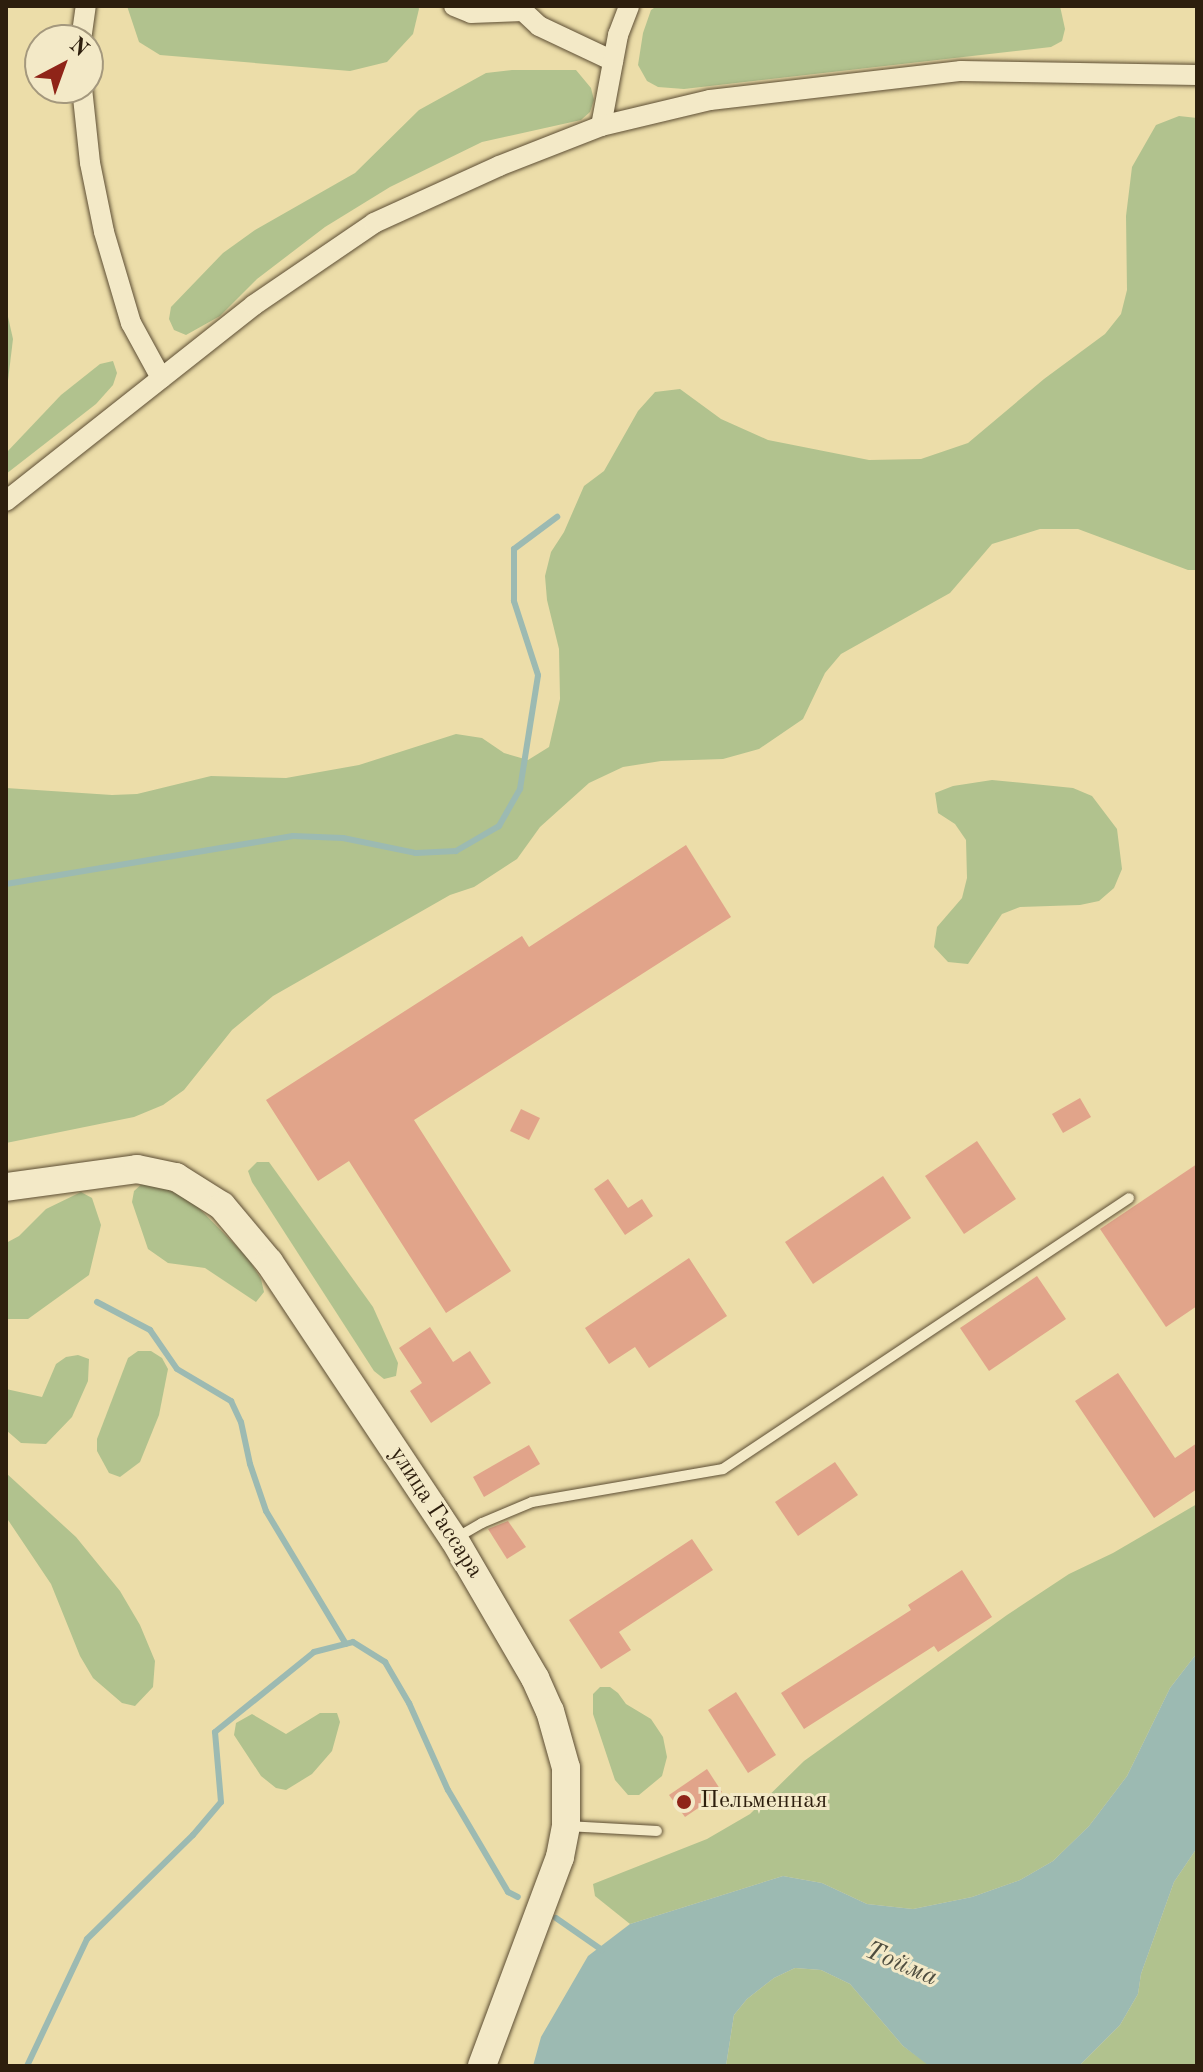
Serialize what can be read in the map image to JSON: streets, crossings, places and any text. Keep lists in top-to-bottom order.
{
  "streets": {
    "main road": ["улица Гассара"]
  },
  "water": ["Тойма"],
  "places": ["Пельменная"],
  "north": "top right"
}
